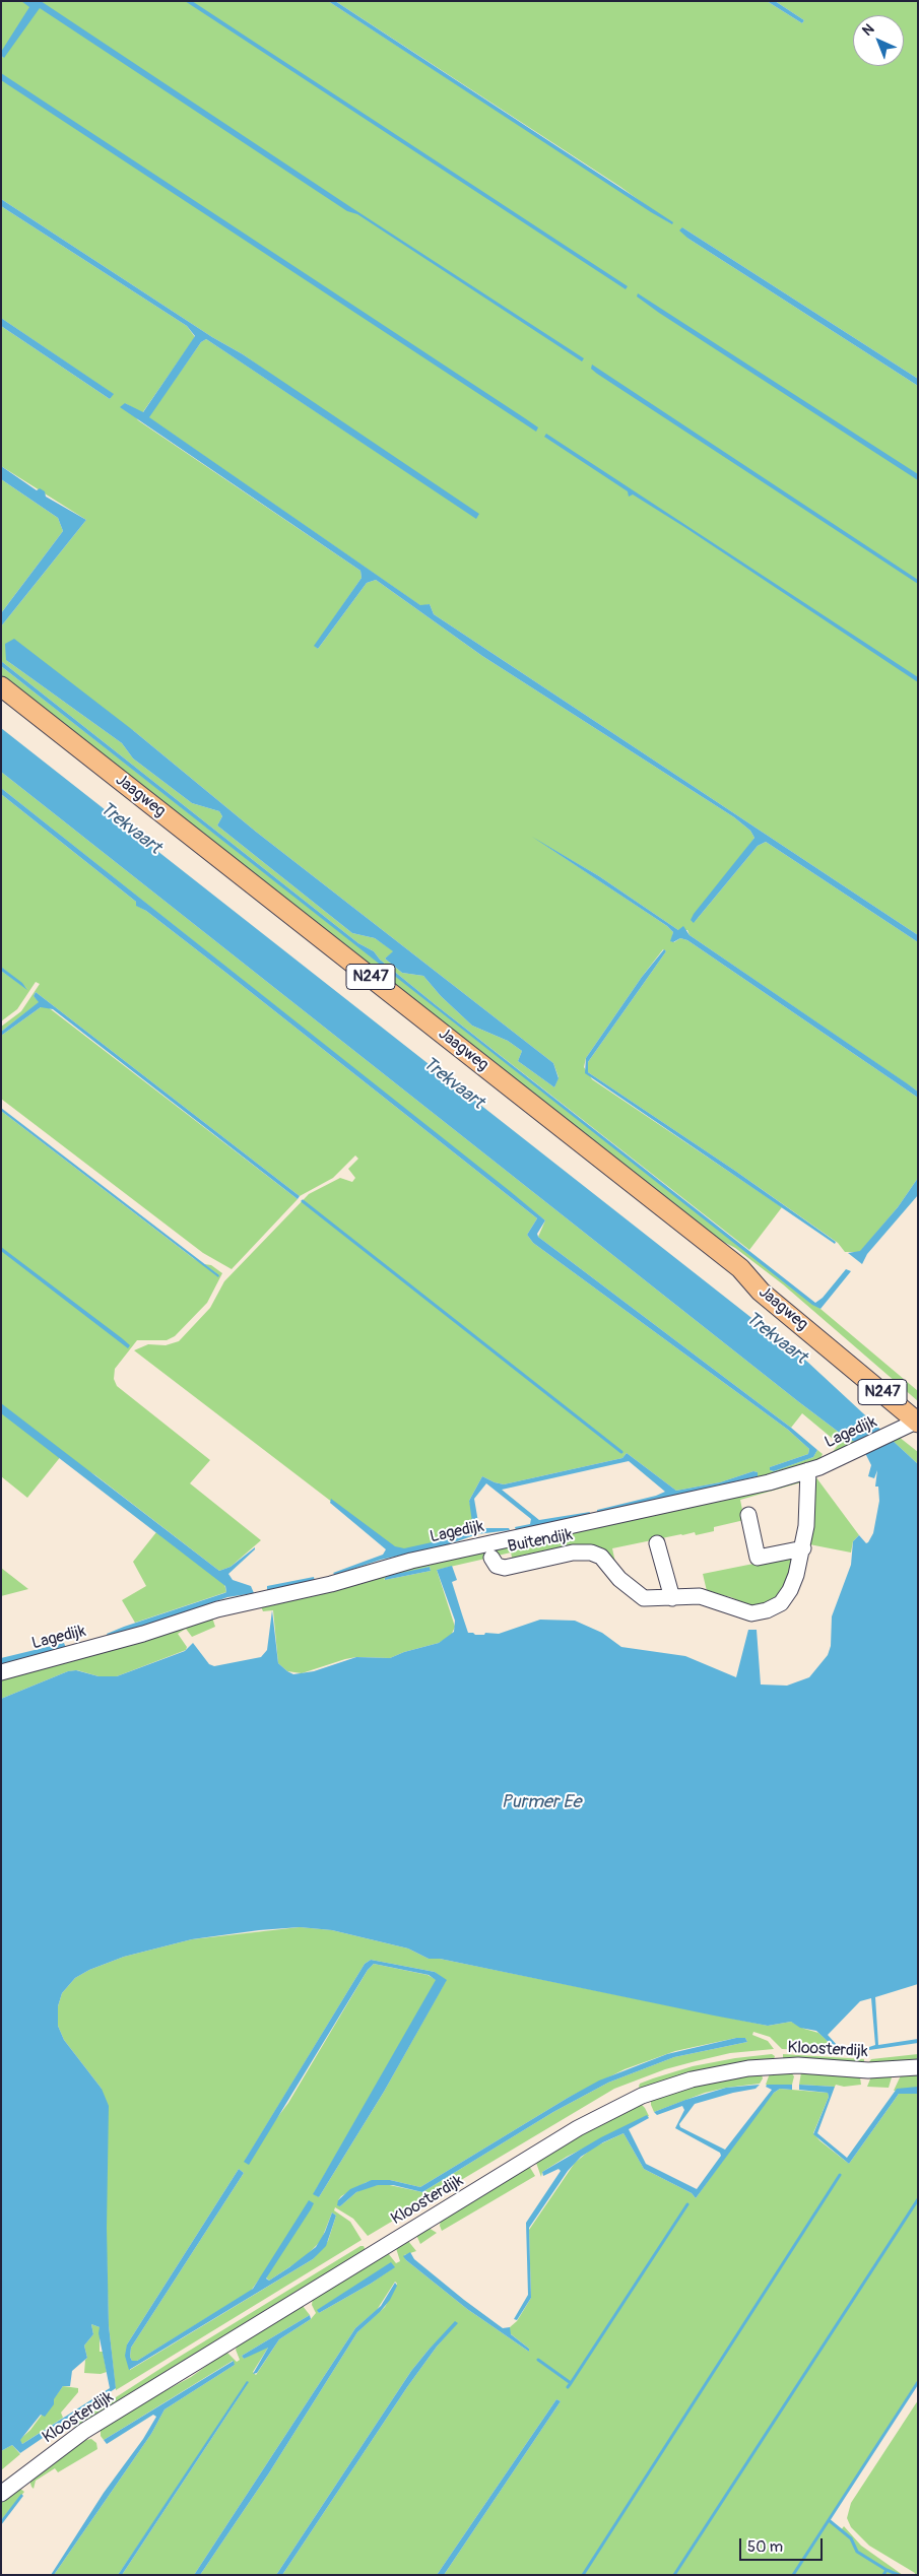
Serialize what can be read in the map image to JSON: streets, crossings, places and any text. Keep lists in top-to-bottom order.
{
  "streets": {
    "main road": ["Jaagweg", "N247"],
    "street": ["Lagedijk", "Buitendijk", "Kloosterdijk"]
  },
  "crossings": [
    ["Jaagweg", "Lagedijk"],
    ["Lagedijk", "Buitendijk"]
  ],
  "water": ["Trekvaart", "Purmer Ee"],
  "scale_bar": "50 m",
  "north": "top left"
}
